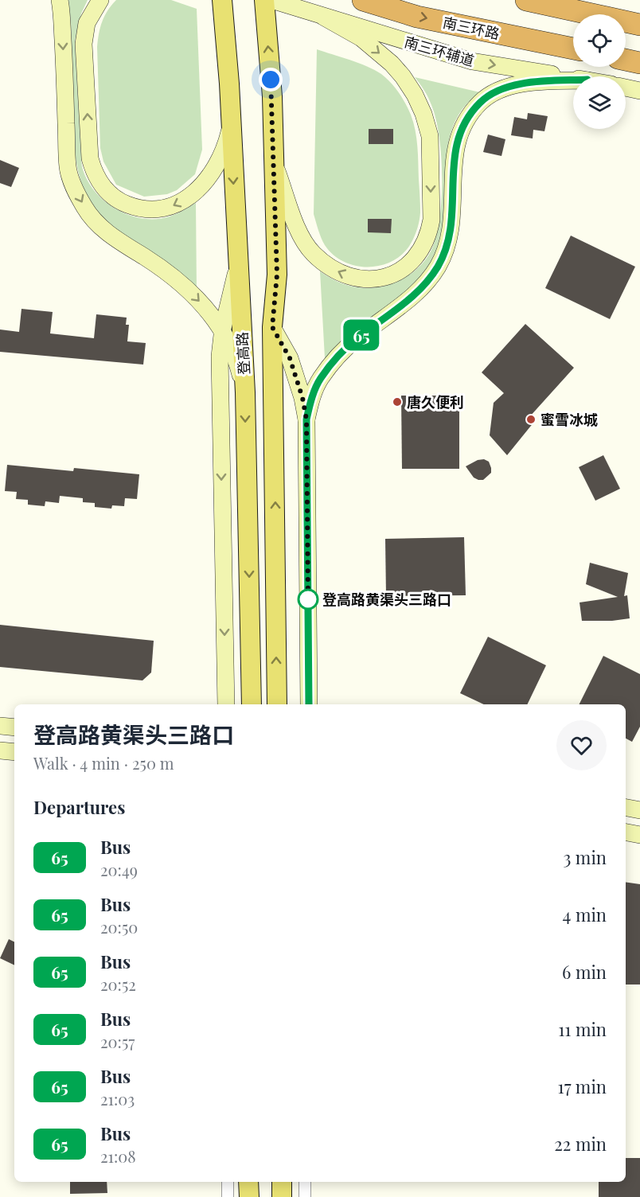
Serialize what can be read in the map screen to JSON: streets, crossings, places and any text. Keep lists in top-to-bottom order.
{
  "streets": {
    "highway": ["南三环路"],
    "main road": ["南三环辅道", "登高路"]
  },
  "one_way": ["南三环路", "南三环辅道"],
  "places": ["唐久便利", "蜜雪冰城", "登高路黄渠头三路口"],
  "lines": ["bus line 65"],
  "page": {
    "on_map": "65",
    "heading": [
      ["登高路黄渠头三路口", "Walk · 4 min · 250 m"],
      "Departures"
    ],
    "list": [
      {
        "mark": "65",
        "name": "Bus",
        "note": "20:49",
        "value": "3 min"
      },
      {
        "mark": "65",
        "name": "Bus",
        "note": "20:50",
        "value": "4 min"
      },
      {
        "mark": "65",
        "name": "Bus",
        "note": "20:52",
        "value": "6 min"
      },
      {
        "mark": "65",
        "name": "Bus",
        "note": "20:57",
        "value": "11 min"
      },
      {
        "mark": "65",
        "name": "Bus",
        "note": "21:03",
        "value": "17 min"
      },
      {
        "mark": "65",
        "name": "Bus",
        "note": "21:08",
        "value": "22 min"
      }
    ]
  }
}
